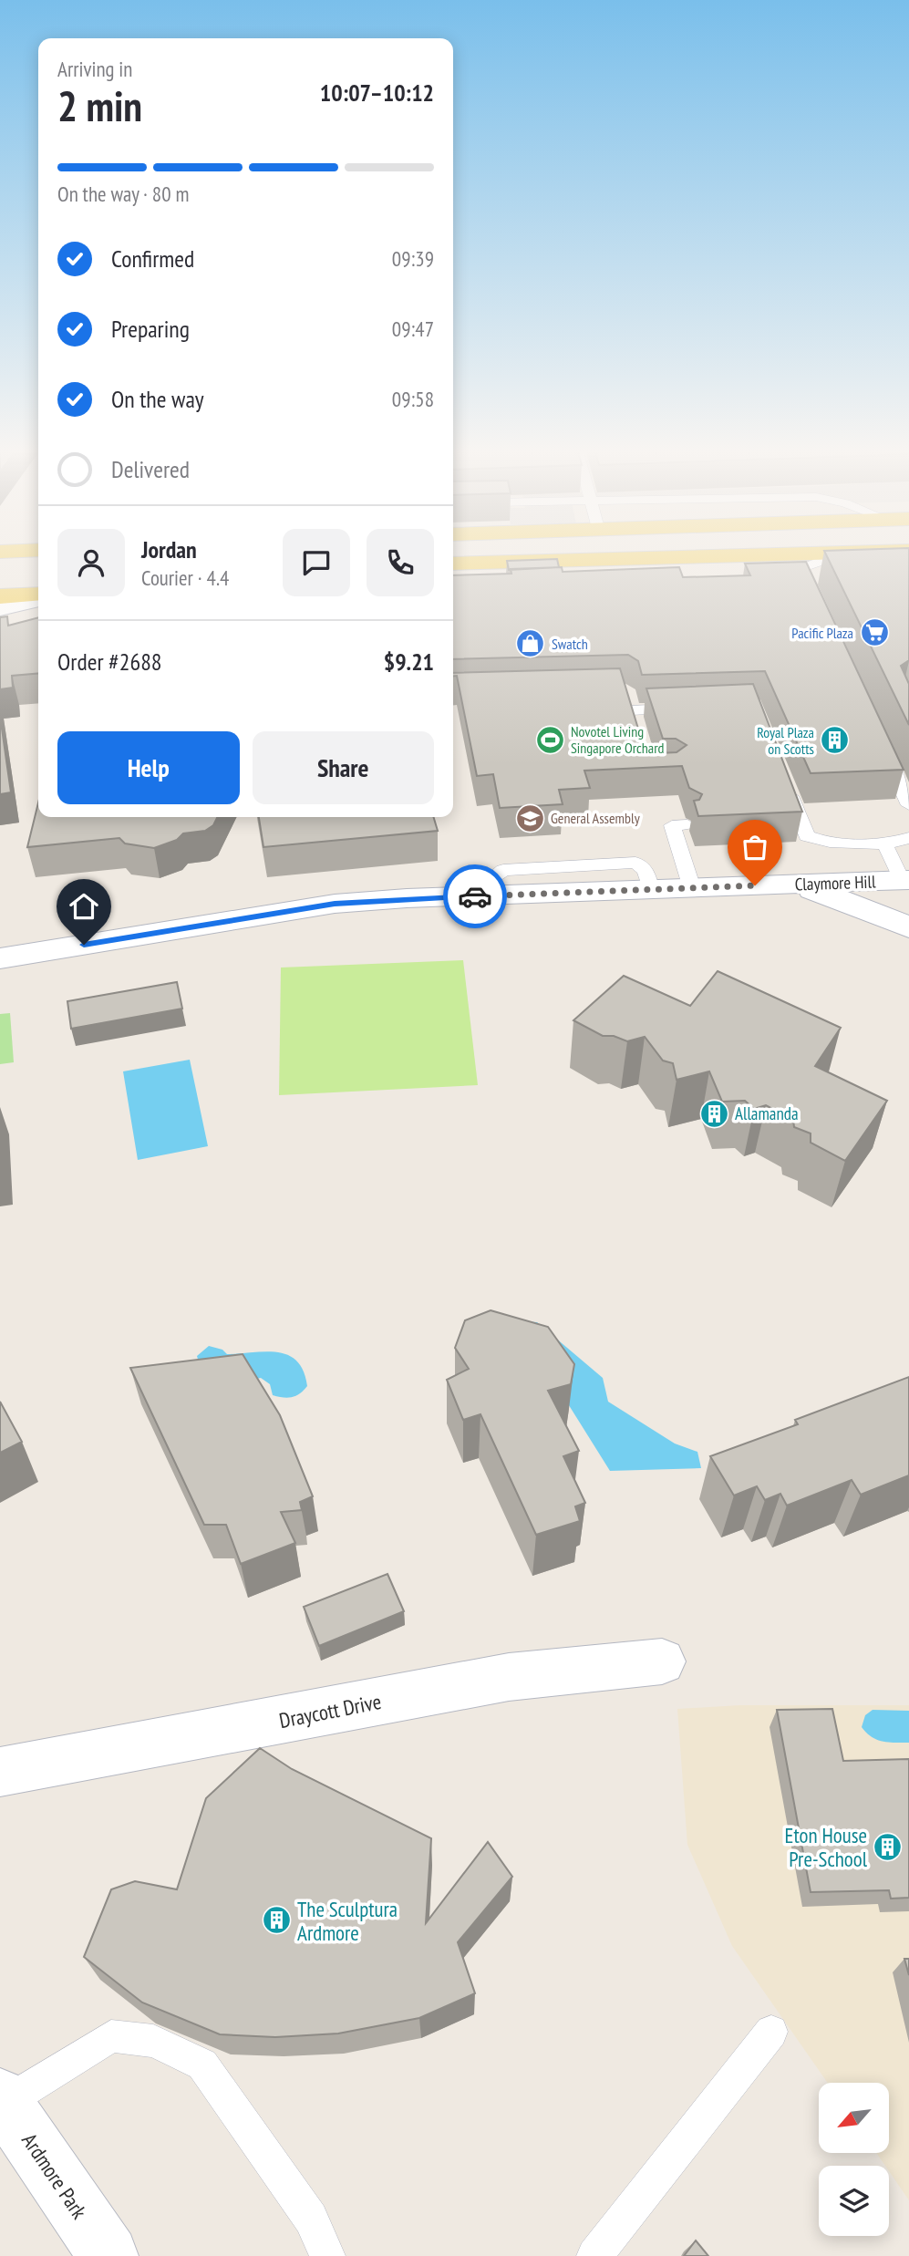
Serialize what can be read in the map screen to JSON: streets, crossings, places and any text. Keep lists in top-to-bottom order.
{
  "streets": {
    "street": ["Claymore Hill", "Draycott Drive", "Ardmore Park"]
  },
  "places": {
    "supermarket": ["Pacific Plaza"],
    "shop": ["Swatch"],
    "sports": ["Novotel Living Singapore Orchard"],
    "building": [
      "Royal Plaza on Scotts",
      "Allamanda",
      "Eton House Pre-School",
      "The Sculptura Ardmore"
    ],
    "school or university": ["General Assembly"]
  },
  "north": "bottom left",
  "page": {
    "heading": ["2 min", "Arriving in", "10:07–10:12"],
    "panel": [
      "Jordan",
      "Courier · 4.4",
      "Order #2688",
      "$9.21"
    ],
    "bar": "On the way · 80 m",
    "list": [
      ["Confirmed", "09:39"],
      ["Preparing", "09:47"],
      ["On the way", "09:58"],
      "Delivered"
    ],
    "buttons": ["Help", "Share"]
  }
}
